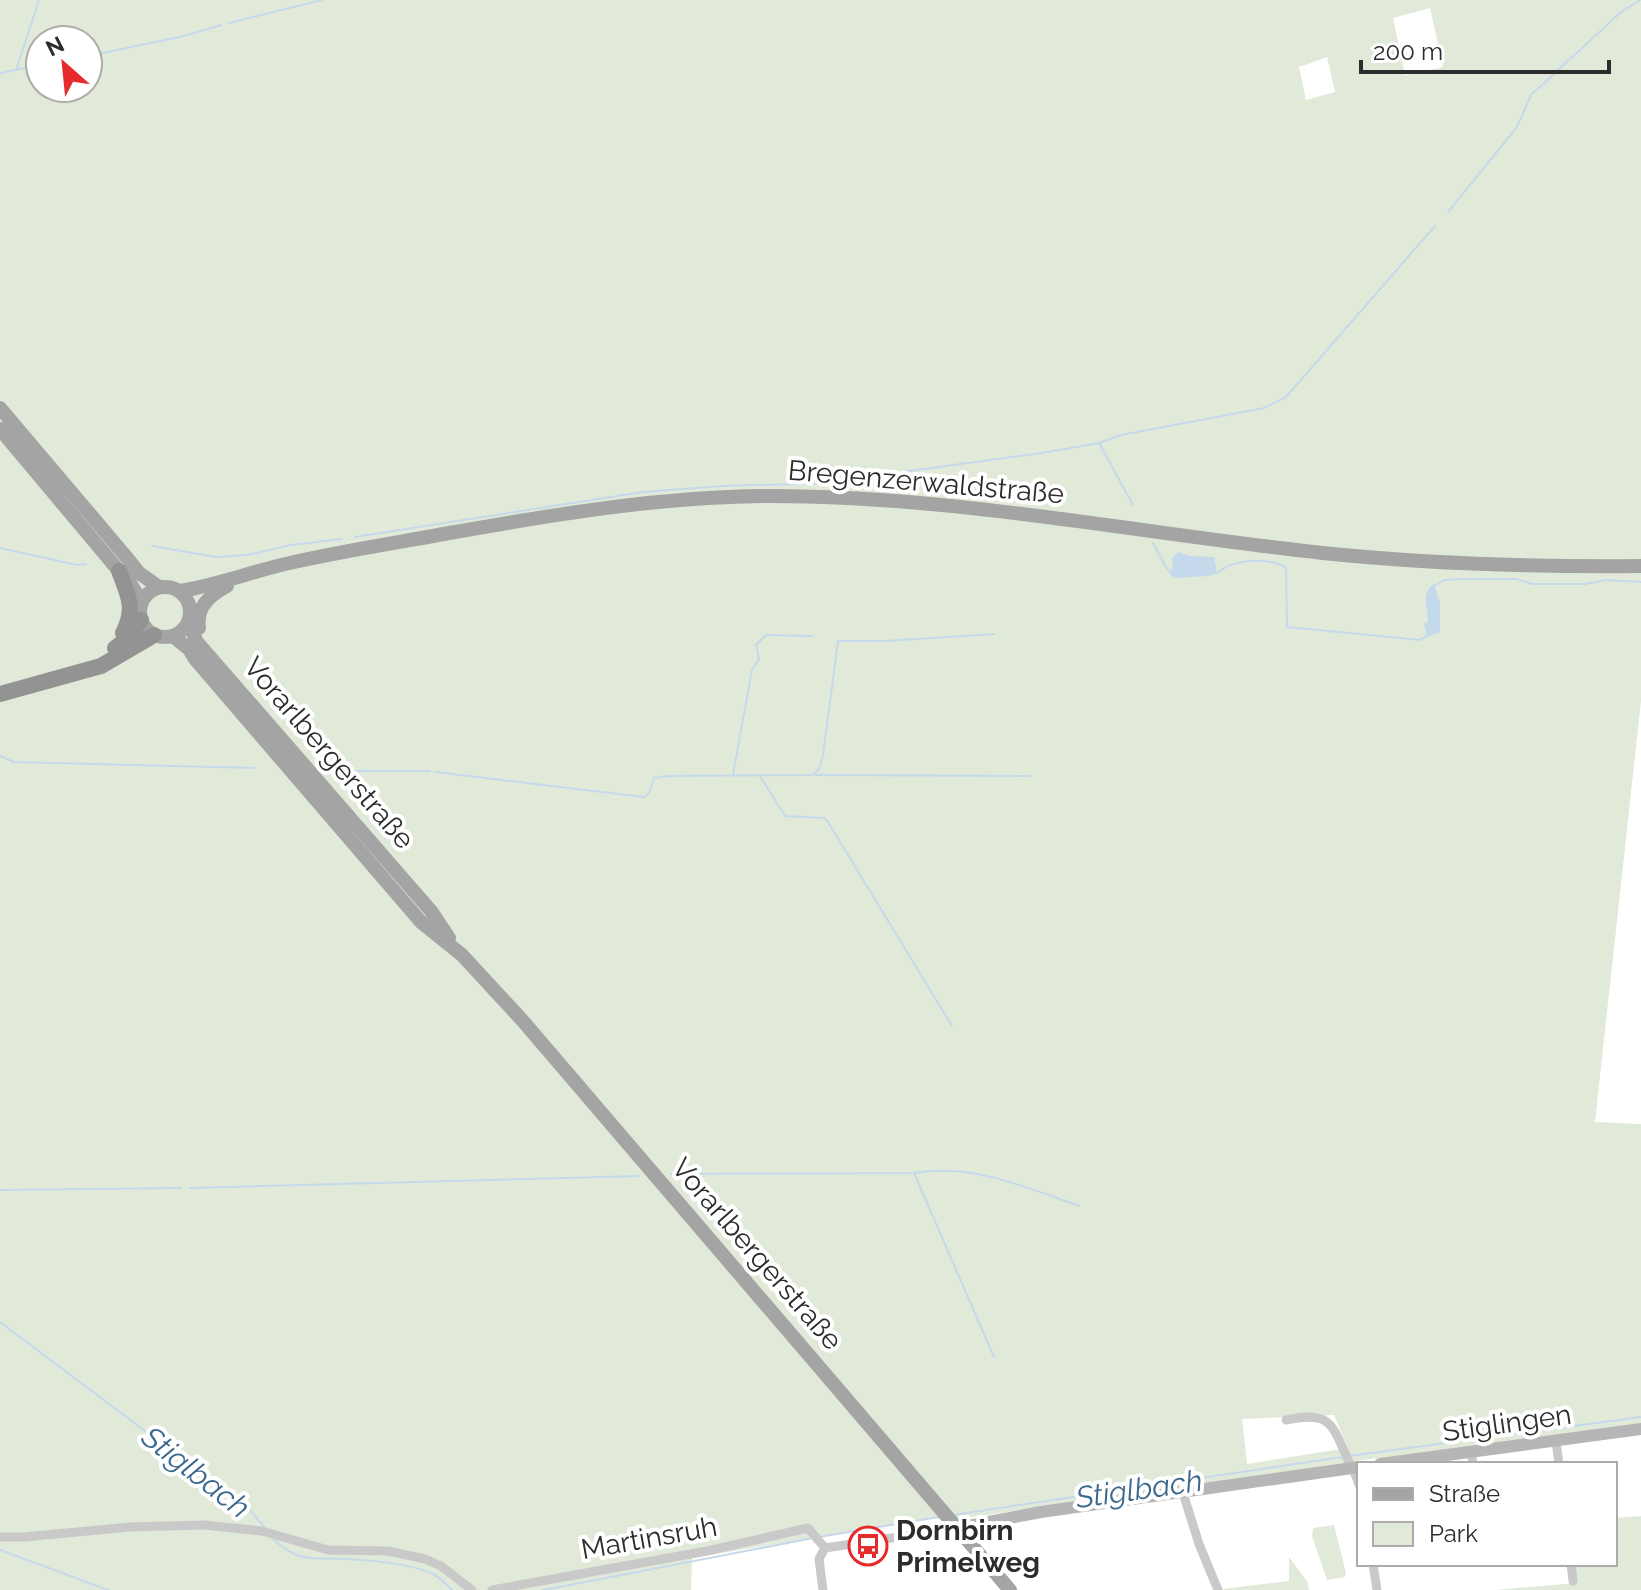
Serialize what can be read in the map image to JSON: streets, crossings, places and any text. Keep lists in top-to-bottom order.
{
  "streets": {
    "main road": ["Bregenzerwaldstraße", "Vorarlbergerstraße", "Stiglingen"],
    "street": ["Martinsruh"]
  },
  "crossings": [
    ["Bregenzerwaldstraße", "Vorarlbergerstraße"]
  ],
  "water": ["Stiglbach"],
  "places": {
    "bus stop": ["Dornbirn Primelweg"]
  },
  "legend": ["Straße", "Park"],
  "scale_bar": "200 m",
  "north": "top left"
}
